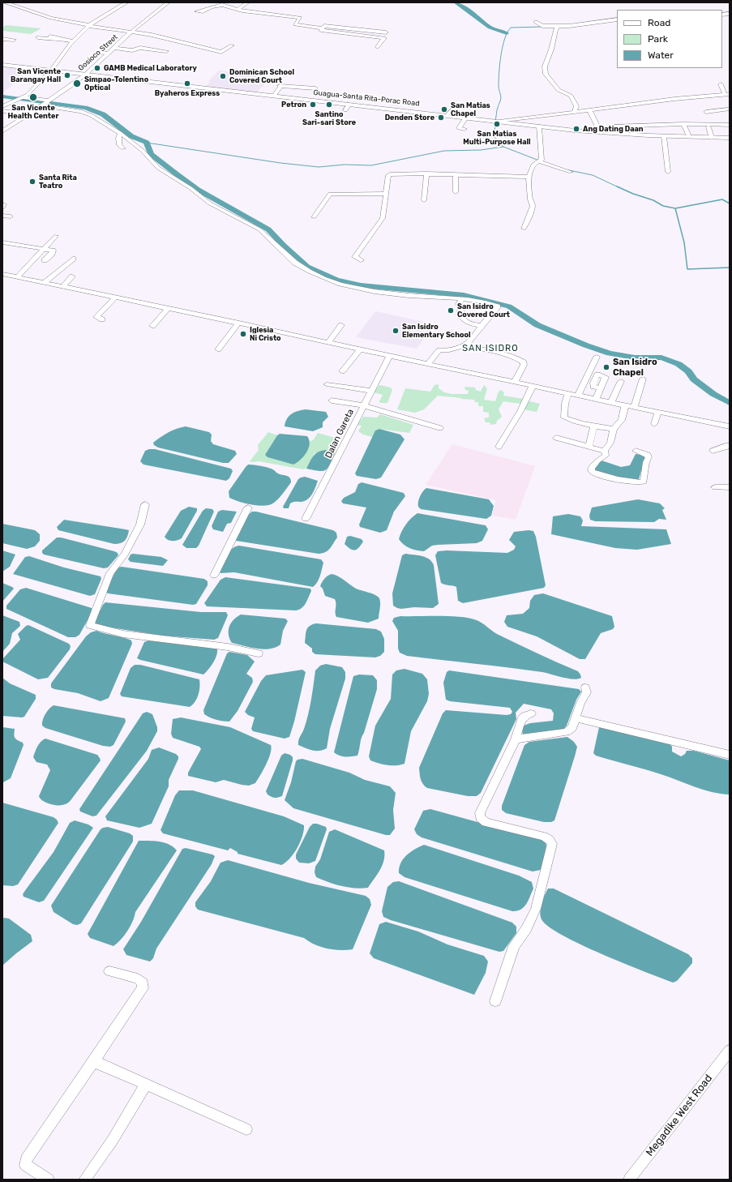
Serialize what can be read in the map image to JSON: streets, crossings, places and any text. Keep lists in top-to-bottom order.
{
  "streets": {
    "main road": ["Guagua-Santa Rita-Porac Road"],
    "street": ["Gosioco Street", "Dalan Gareta", "Megadike West Road"]
  },
  "crossings": [
    ["Gosioco Street", "Guagua-Santa Rita-Porac Road"]
  ],
  "districts": ["SAN ISIDRO"],
  "places": [
    "GAMB Medical Laboratory",
    "San Vicente Barangay Hall",
    "Dominican School Covered Court",
    "Simpao-Tolentino Optical",
    "Byaheros Express",
    "San Vicente Health Center",
    "Petron",
    "Santino Sari-sari Store",
    "San Matias Chapel",
    "Denden Store",
    "San Matias Multi-Purpose Hall",
    "Ang Dating Daan",
    "Santa Rita Teatro",
    "San Isidro Covered Court",
    "San Isidro Elementary School",
    "Iglesia Ni Cristo",
    "San Isidro Chapel"
  ],
  "legend": ["Road", "Park", "Water"]
}
